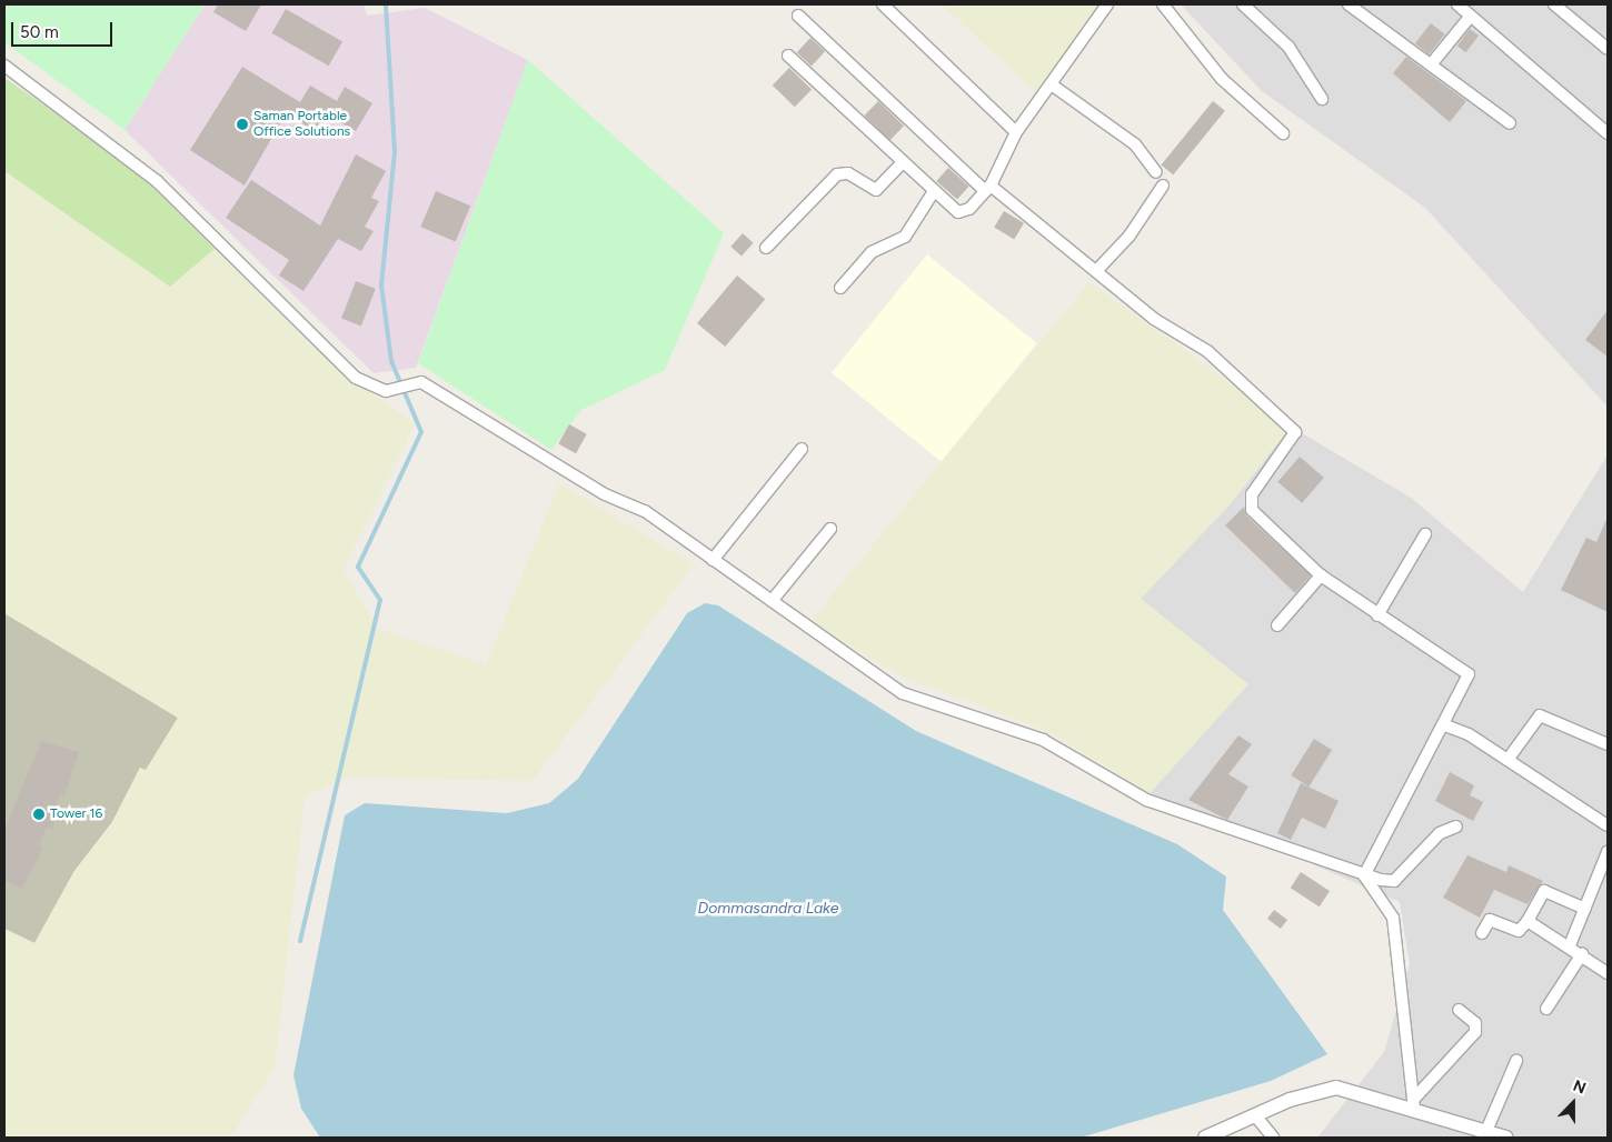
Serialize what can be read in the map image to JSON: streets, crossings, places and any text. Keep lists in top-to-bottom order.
{
  "water": ["Dommasandra Lake"],
  "places": ["Saman Portable Office Solutions", "Tower 16"],
  "scale_bar": "50 m",
  "north": "top"
}
